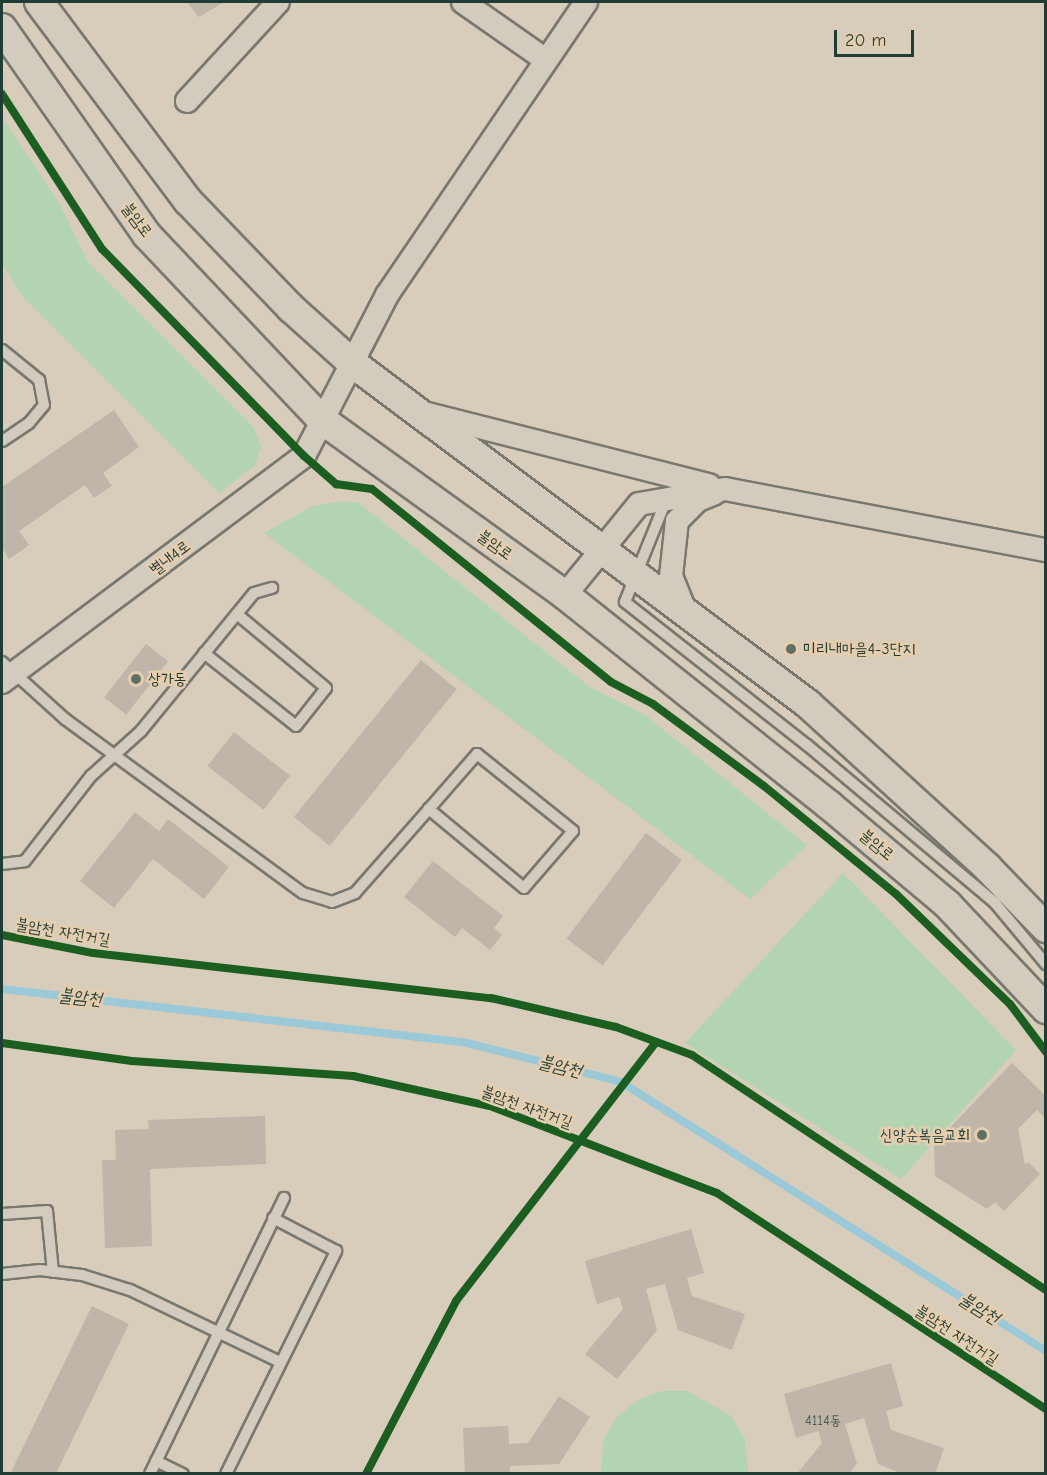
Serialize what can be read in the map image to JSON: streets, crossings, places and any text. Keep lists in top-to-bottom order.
{
  "streets": {
    "street": ["불암로", "별내4로"],
    "cycle path": ["불암천 자전거길"]
  },
  "crossings": [
    ["불암로", "별내4로"]
  ],
  "water": ["불암천"],
  "places": ["미리내마을4-3단지", "상가동", "신양순복음교회"],
  "house_numbers": ["4114동"],
  "scale_bar": "20 m"
}
